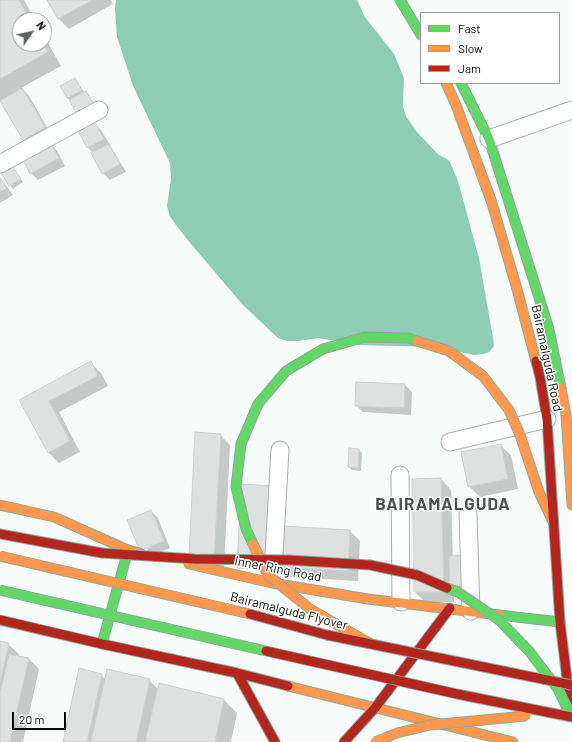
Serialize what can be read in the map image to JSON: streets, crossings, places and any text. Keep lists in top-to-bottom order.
{
  "streets": {
    "main road": ["Bairamalguda Road", "Inner Ring Road", "Bairamalguda Flyover"]
  },
  "crossings": [
    ["Bairamalguda Road", "Inner Ring Road"]
  ],
  "districts": ["BAIRAMALGUDA"],
  "legend": ["Fast", "Slow", "Jam"],
  "scale_bar": "20 m",
  "north": "top right"
}
